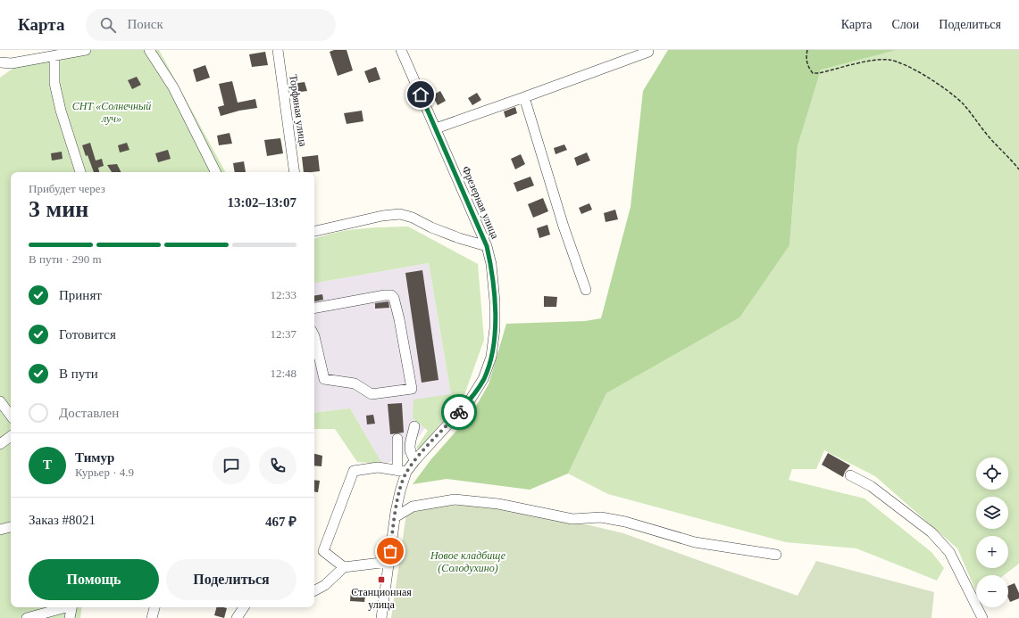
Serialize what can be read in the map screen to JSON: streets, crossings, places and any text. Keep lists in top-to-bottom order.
{
  "streets": {
    "street": ["Торфяная улица", "Фрезерная улица"]
  },
  "parks": ["СНТ «Солнечный луч»", "Новое кладбище (Солодухино)"],
  "places": {
    "transit": ["Станционная улица"]
  },
  "page": {
    "header": "Карта",
    "search": "Поиск",
    "nav": ["Карта", "Слои", "Поделиться"],
    "heading": ["3 мин", "Прибудет через", "13:02–13:07"],
    "panel": [
      "Тимур",
      "Курьер · 4.9",
      "Заказ #8021",
      "467 ₽"
    ],
    "bar": "В пути · 290 m",
    "list": [
      ["Принят", "12:33"],
      ["Готовится", "12:37"],
      ["В пути", "12:48"],
      "Доставлен"
    ],
    "round": "Т",
    "map_buttons": ["+", "−"],
    "buttons": ["Помощь", "Поделиться"]
  }
}
